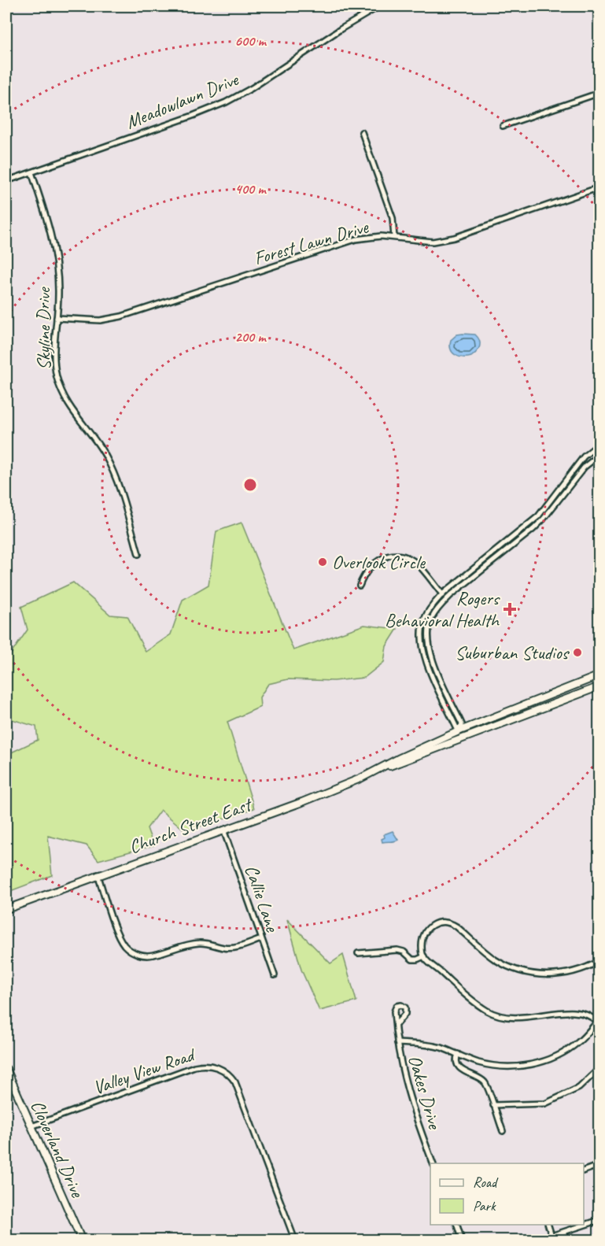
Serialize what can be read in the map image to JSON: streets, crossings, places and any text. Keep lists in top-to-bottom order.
{
  "streets": {
    "main road": ["Church Street East", "Cloverland Drive"],
    "street": [
      "Meadowlawn Drive",
      "Forest Lawn Drive",
      "Skyline Drive",
      "Callie Lane",
      "Valley View Road",
      "Oakes Drive"
    ]
  },
  "crossings": [
    ["Meadowlawn Drive", "Skyline Drive"],
    ["Forest Lawn Drive", "Skyline Drive"],
    ["Church Street East", "Callie Lane"],
    ["Valley View Road", "Cloverland Drive"]
  ],
  "places": {
    "other": ["Overlook Circle", "Suburban Studios"],
    "health": ["Rogers Behavioral Health"]
  },
  "legend": ["Road", "Park"],
  "rings": ["600 m", "400 m", "200 m"]
}
